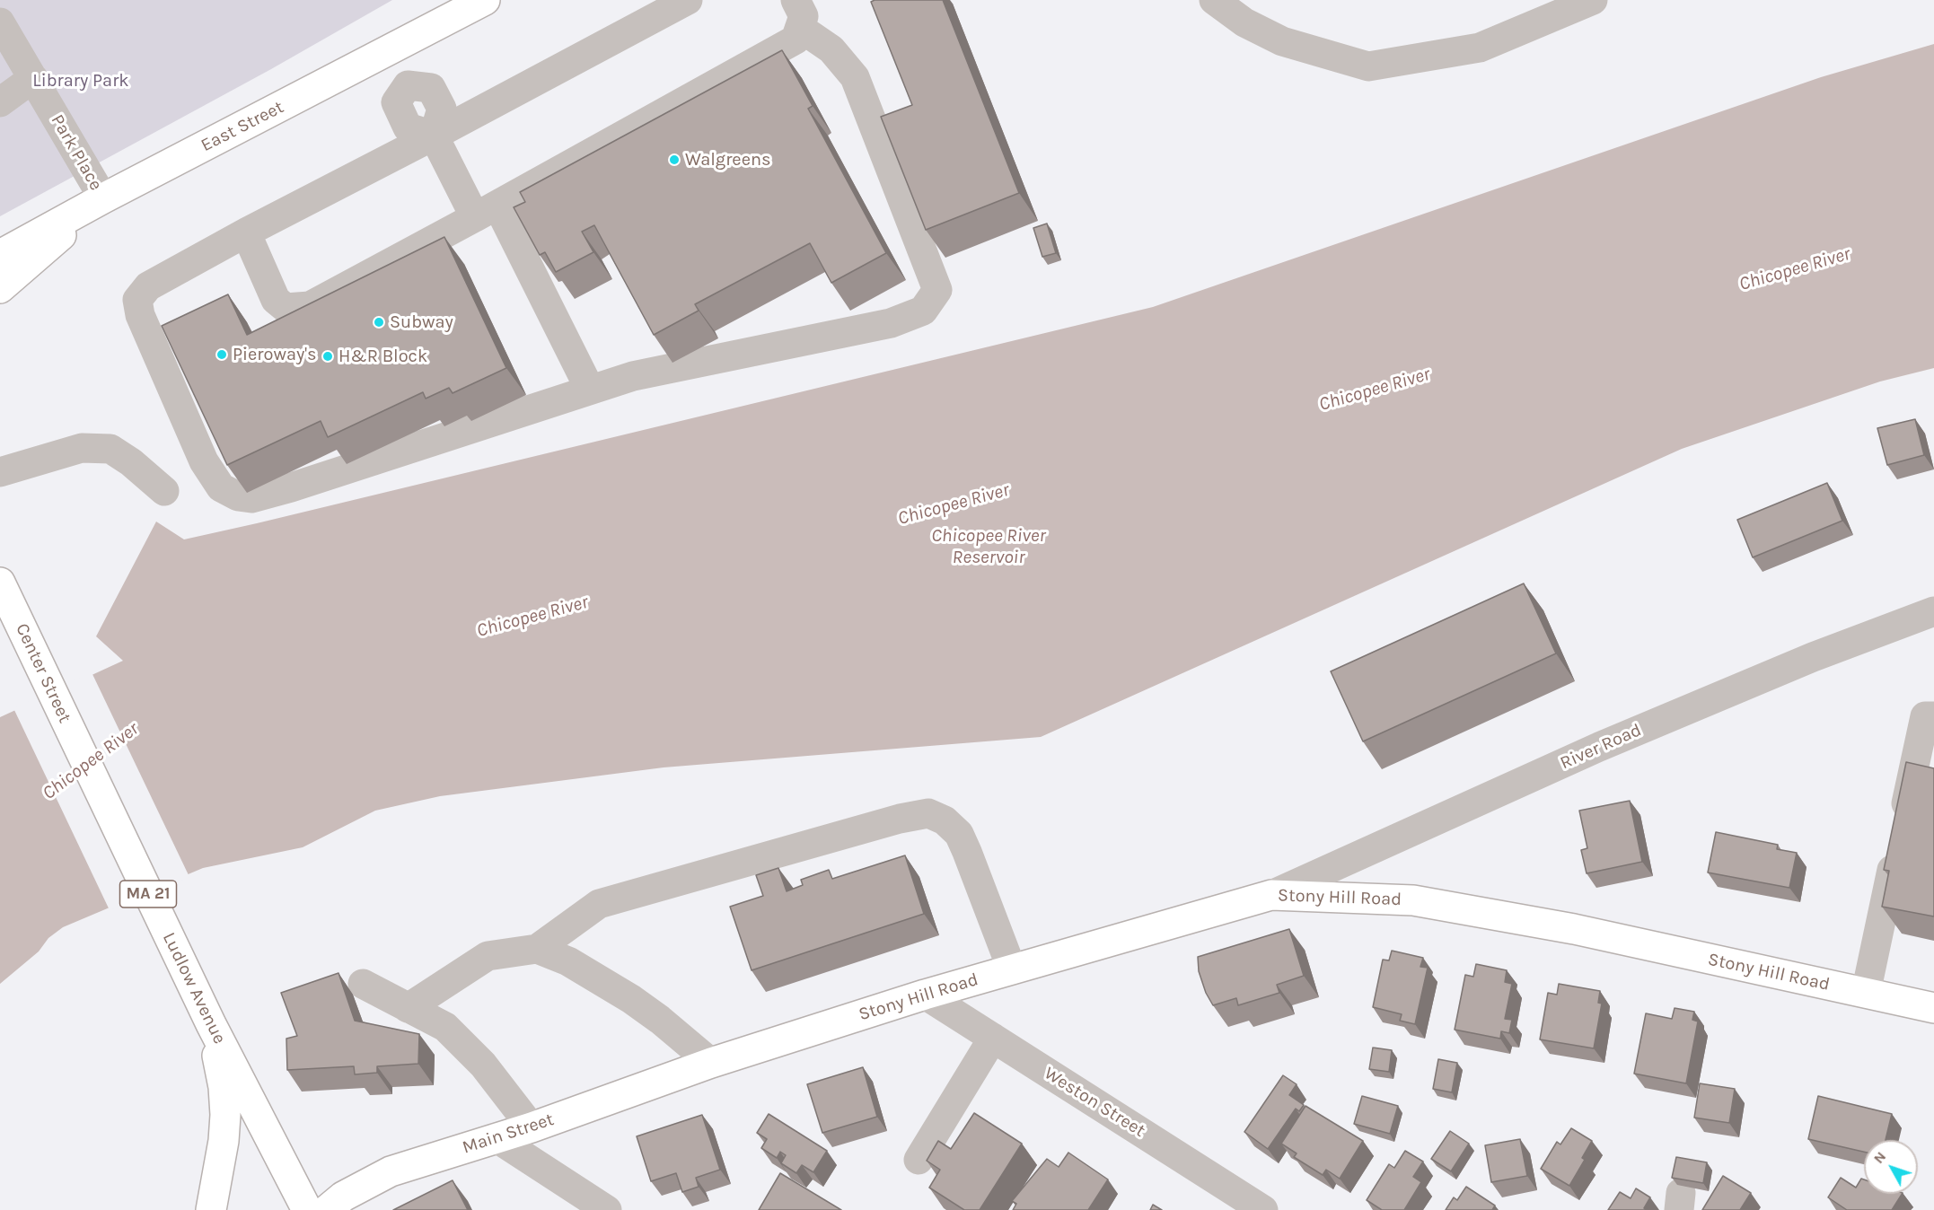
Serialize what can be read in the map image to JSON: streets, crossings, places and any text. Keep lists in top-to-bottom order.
{
  "streets": {
    "main road": [
      "East Street",
      "Center Street",
      "MA 21",
      "Stony Hill Road",
      "Ludlow Avenue",
      "Main Street"
    ],
    "street": ["Park Place", "River Road", "Weston Street"]
  },
  "crossings": [
    ["East Street", "Park Place"],
    ["Center Street", "Ludlow Avenue"],
    ["River Road", "Stony Hill Road"],
    ["Stony Hill Road", "Weston Street"],
    ["Stony Hill Road", "Main Street"]
  ],
  "water": ["Chicopee River", "Chicopee River Reservoir"],
  "parks": ["Library Park"],
  "places": [
    "Walgreens",
    "Subway",
    "Pieroway's",
    "H&R Block"
  ],
  "north": "top left"
}
